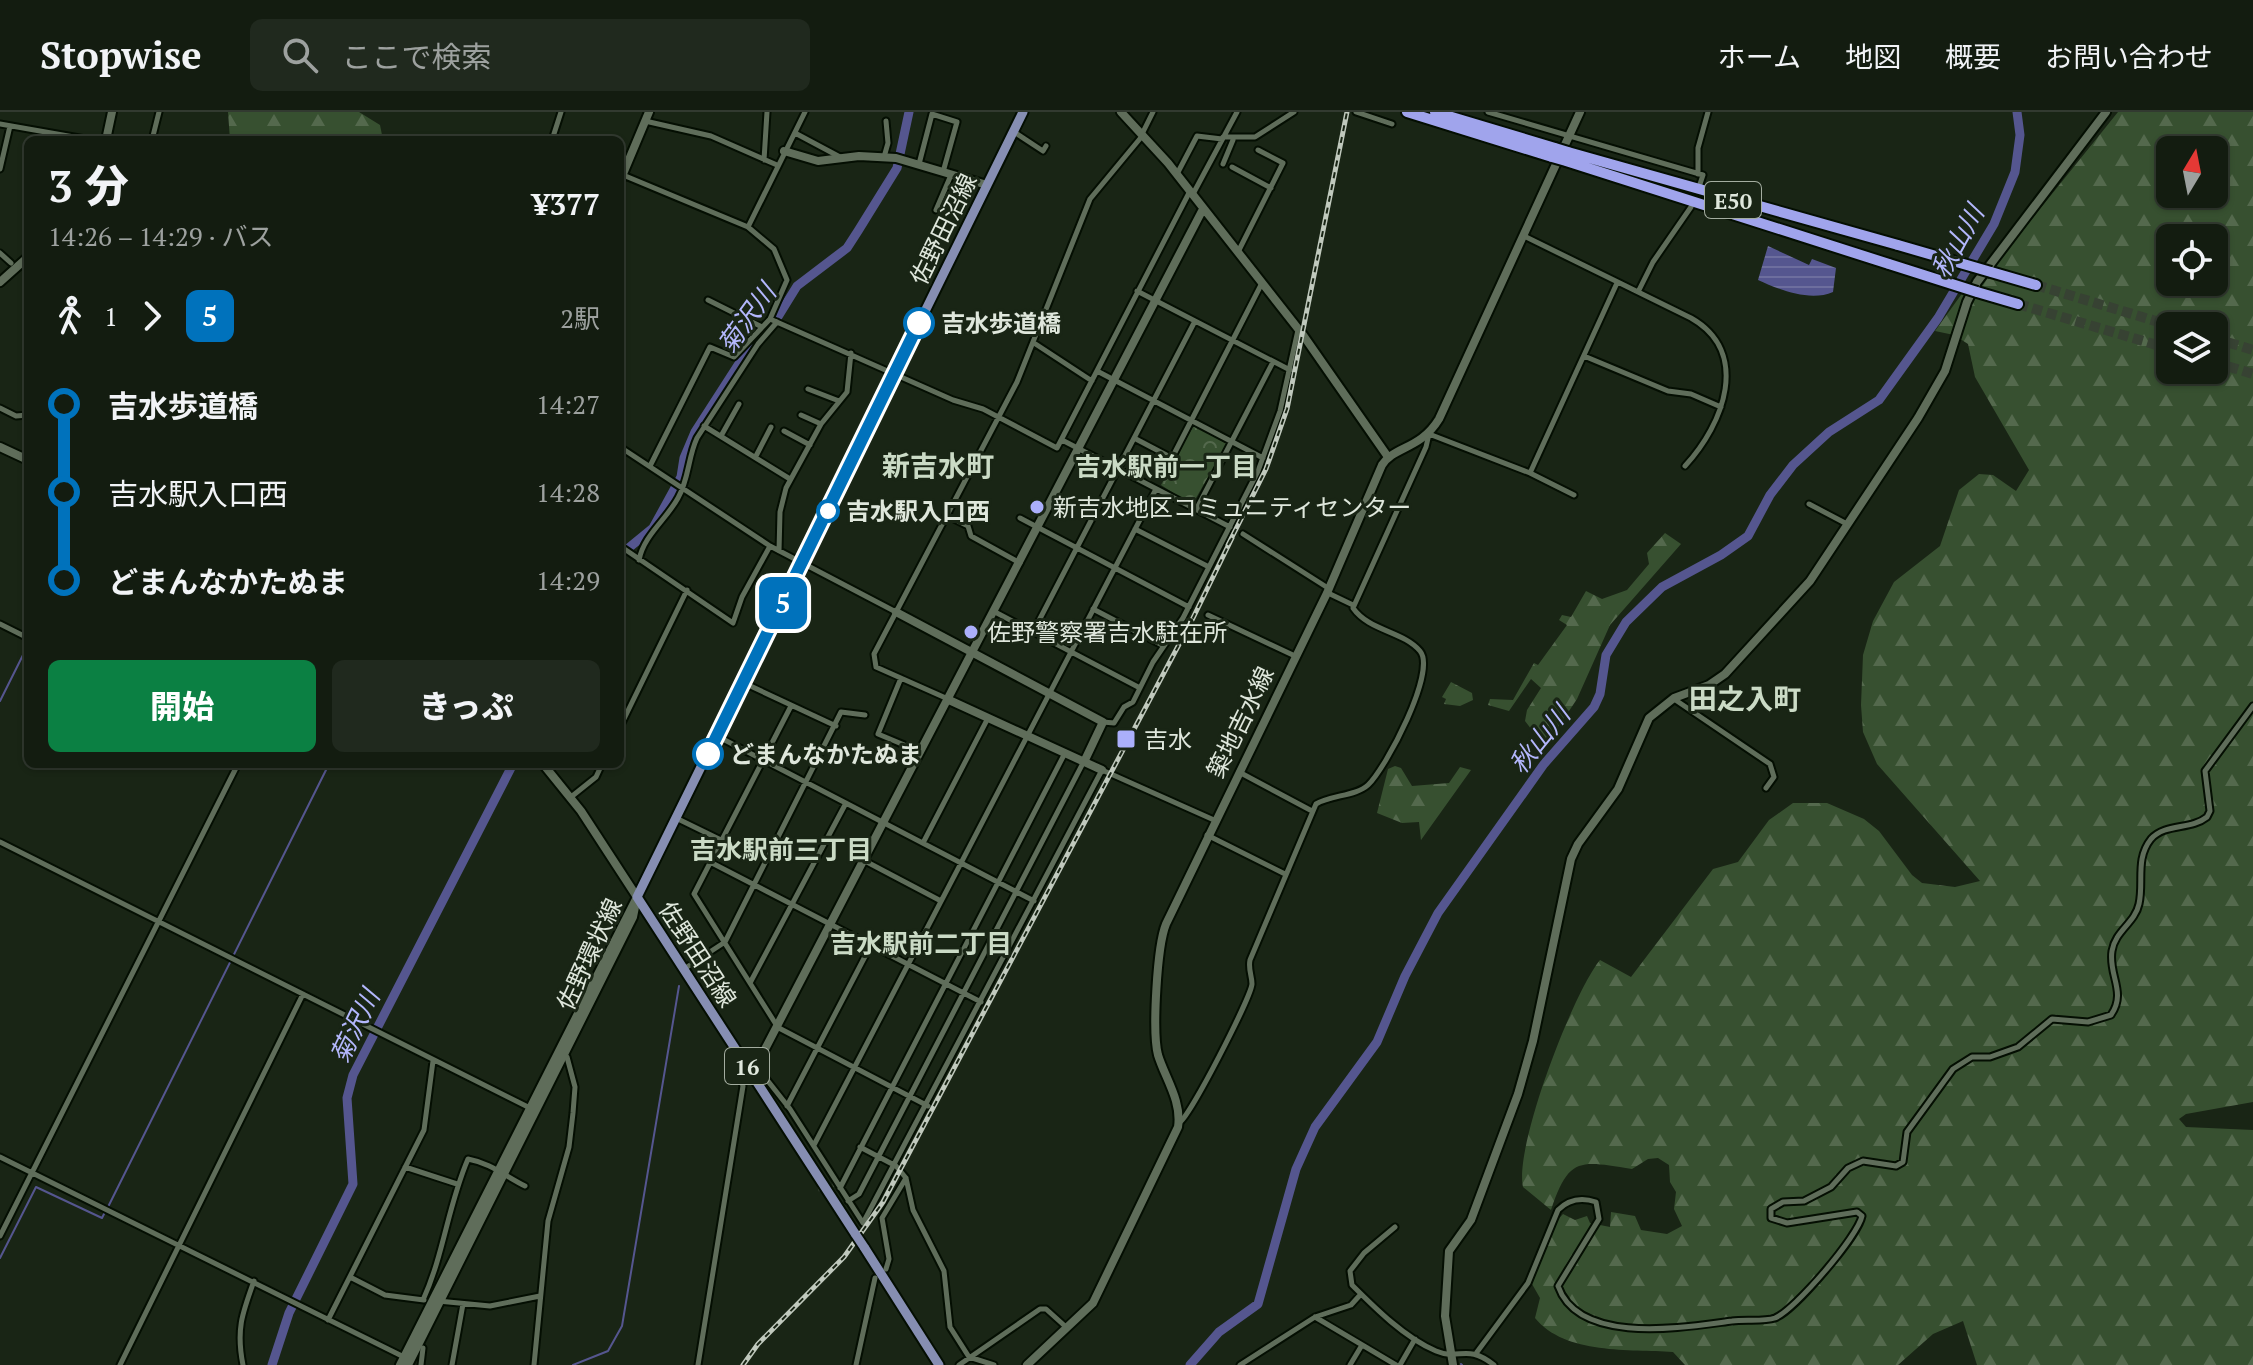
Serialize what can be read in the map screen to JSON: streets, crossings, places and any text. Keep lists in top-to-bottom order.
{
  "streets": {
    "highway": ["E50"],
    "main road": ["佐野田沼線", "16"],
    "street": ["築地吉水線", "佐野環状線"]
  },
  "crossings": [
    ["佐野田沼線", "佐野環状線"]
  ],
  "districts": [
    "新吉水町",
    "吉水駅前一丁目",
    "田之入町",
    "吉水駅前三丁目",
    "吉水駅前二丁目"
  ],
  "water": ["秋山川", "菊沢川"],
  "places": {
    "other": [
      "吉水歩道橋",
      "新吉水地区コミュニティセンター",
      "吉水駅入口西",
      "佐野警察署吉水駐在所",
      "どまんなかたぬま"
    ],
    "transit": ["吉水"]
  },
  "lines": ["bus line 5"],
  "north": "top",
  "page": {
    "header": "Stopwise",
    "search": "ここで検索",
    "nav": [
      "ホーム",
      "地図",
      "概要",
      "お問い合わせ"
    ],
    "on_map": "5",
    "heading": ["3 分", "14:26 – 14:29 · バス", "¥377"],
    "legs": ["1", "5", "2駅"],
    "list": [
      {
        "name": "吉水歩道橋",
        "value": "14:27"
      },
      {
        "name": "吉水駅入口西",
        "value": "14:28"
      },
      {
        "name": "どまんなかたぬま",
        "value": "14:29"
      }
    ],
    "buttons": ["開始", "きっぷ"]
  }
}
